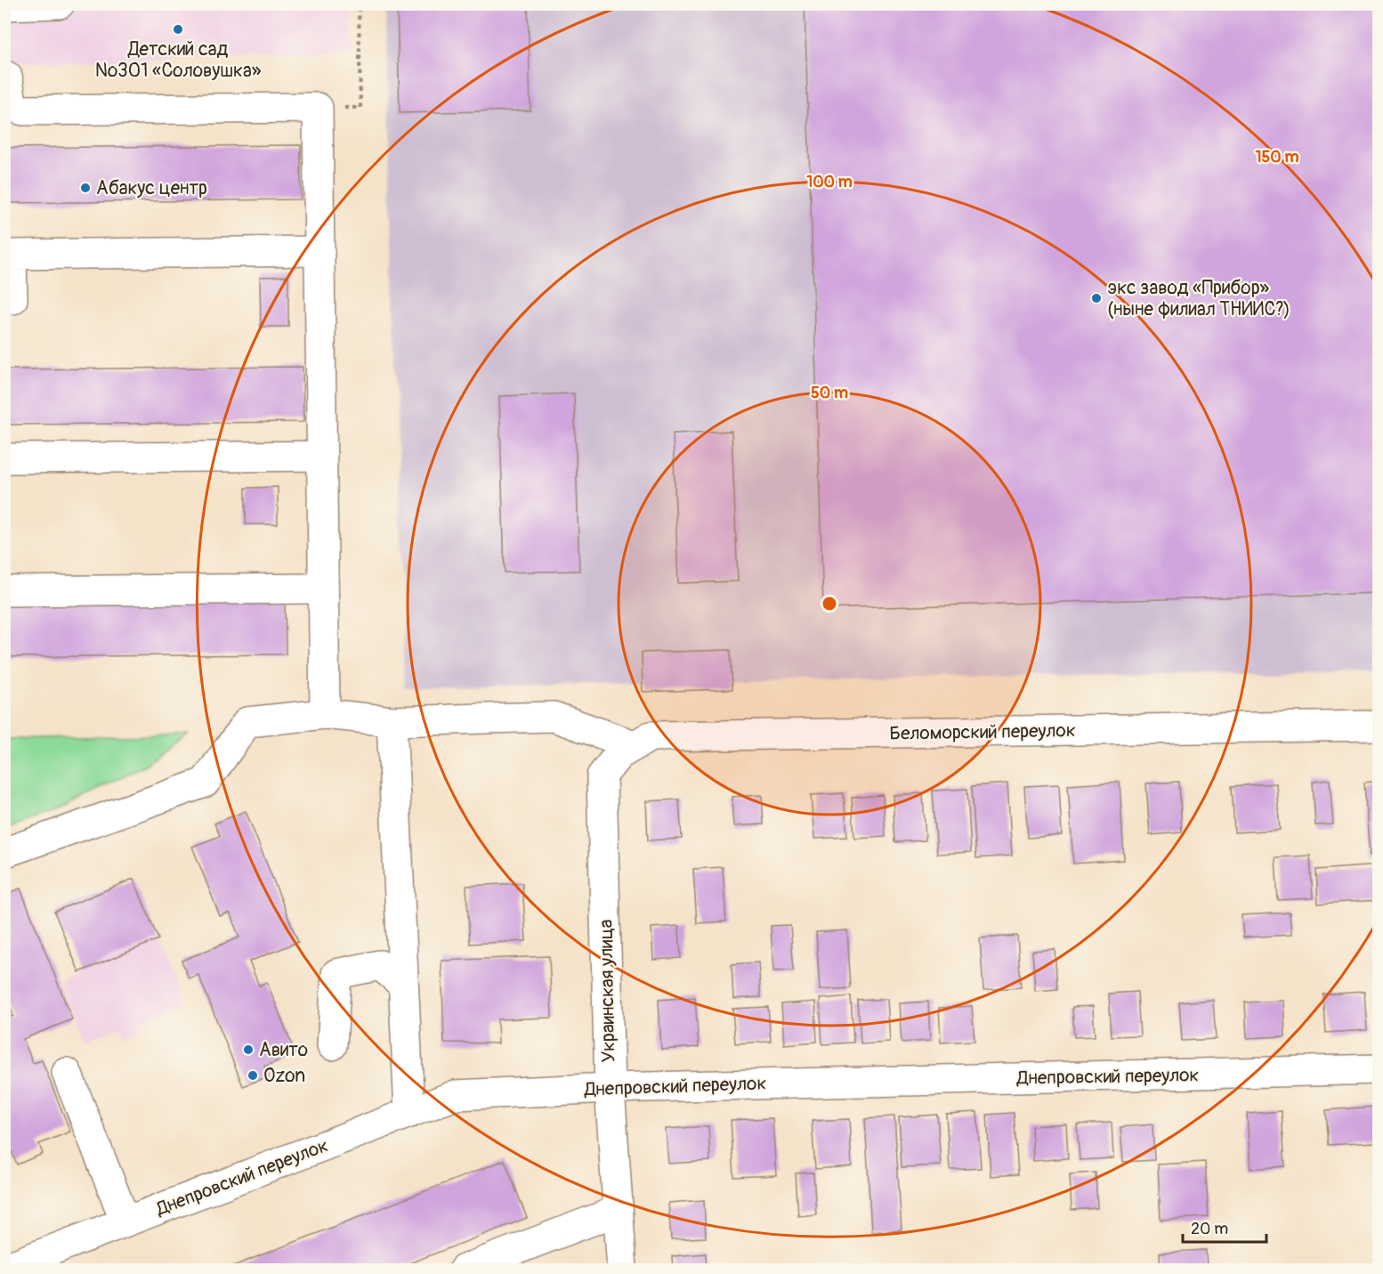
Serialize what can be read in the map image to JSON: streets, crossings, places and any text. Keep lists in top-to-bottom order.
{
  "streets": {
    "street": ["Беломорский переулок", "Украинская улица", "Днепровский переулок"]
  },
  "crossings": [
    ["Беломорский переулок", "Украинская улица"],
    ["Украинская улица", "Днепровский переулок"]
  ],
  "places": [
    "Детский сад №301 «Соловушка»",
    "Абакус центр",
    "экс завод «Прибор» (ныне филиал ТНИИС?)",
    "Авито",
    "Ozon"
  ],
  "scale_bar": "20 m",
  "rings": ["150 m", "100 m", "50 m"]
}
